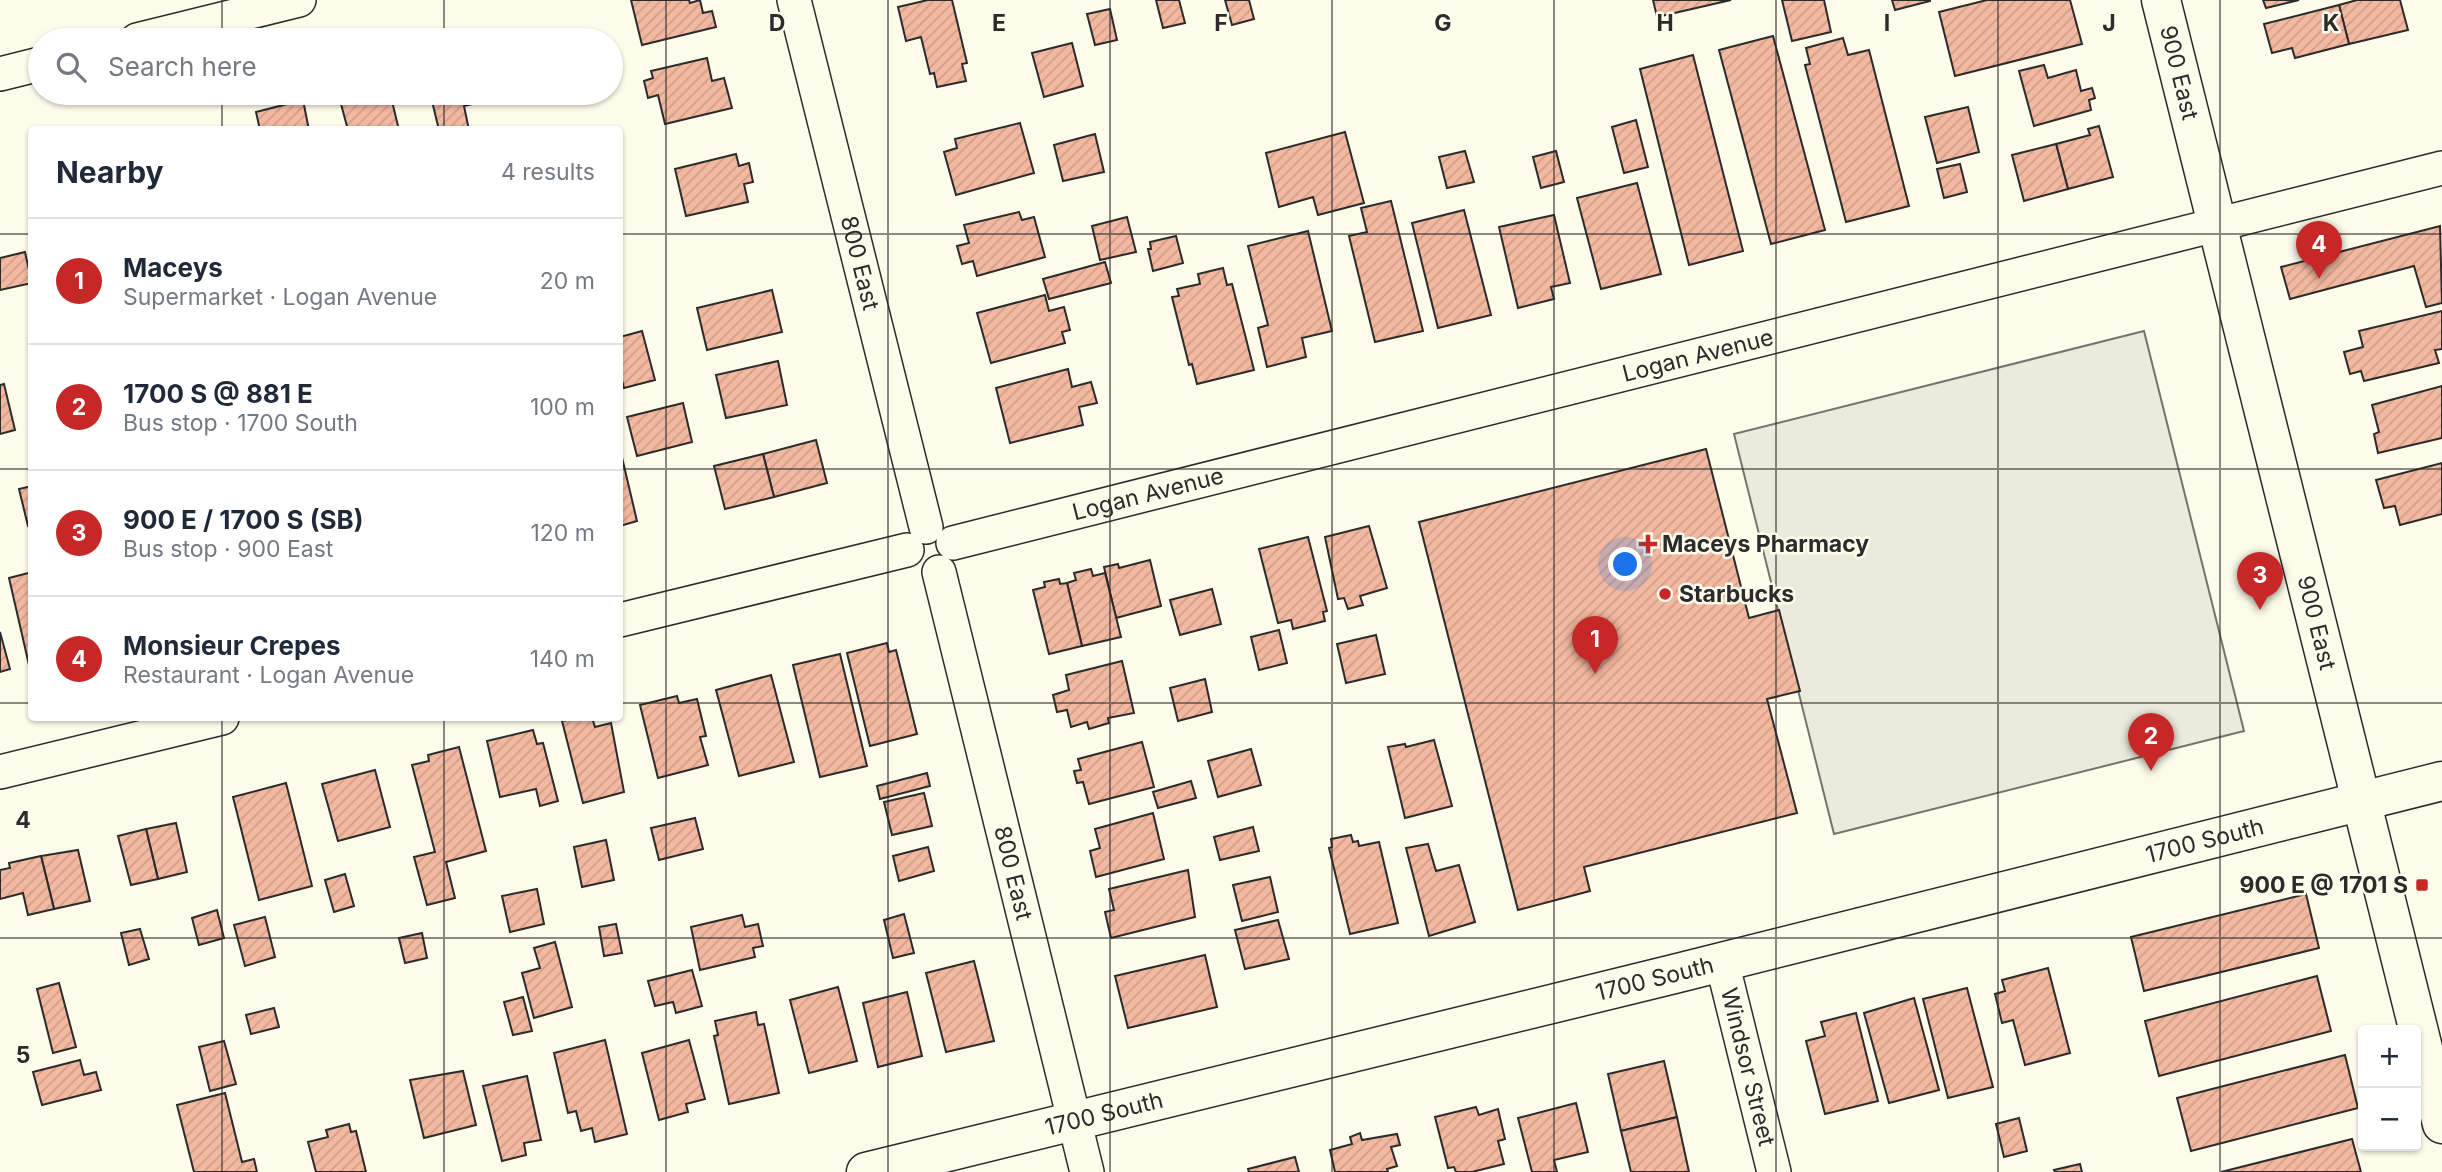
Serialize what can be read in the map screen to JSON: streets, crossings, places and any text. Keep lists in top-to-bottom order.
{
  "streets": {
    "street": [
      "900 East",
      "800 East",
      "Logan Avenue",
      "1700 South",
      "Windsor Street"
    ]
  },
  "crossings": [
    ["900 East", "Logan Avenue"],
    ["900 East", "1700 South"],
    ["800 East", "Logan Avenue"],
    ["800 East", "1700 South"],
    ["1700 South", "Windsor Street"]
  ],
  "places": {
    "health": ["Maceys Pharmacy"],
    "other": ["Starbucks"],
    "transit": ["900 E @ 1701 S"]
  },
  "page": {
    "search": "Search here",
    "heading": ["Nearby", "4 results"],
    "list": [
      {
        "mark": "1",
        "name": "Maceys",
        "note": "Supermarket · Logan Avenue",
        "value": "20 m"
      },
      {
        "mark": "2",
        "name": "1700 S @ 881 E",
        "note": "Bus stop · 1700 South",
        "value": "100 m"
      },
      {
        "mark": "3",
        "name": "900 E / 1700 S (SB)",
        "note": "Bus stop · 900 East",
        "value": "120 m"
      },
      {
        "mark": "4",
        "name": "Monsieur Crepes",
        "note": "Restaurant · Logan Avenue",
        "value": "140 m"
      }
    ],
    "pins": [
      "4",
      "3",
      "1",
      "2"
    ],
    "map_buttons": ["+", "−"]
  },
  "grid": {
    "columns": [
      "D",
      "E",
      "F",
      "G",
      "H",
      "I",
      "J",
      "K"
    ],
    "rows": ["4", "5"]
  }
}
